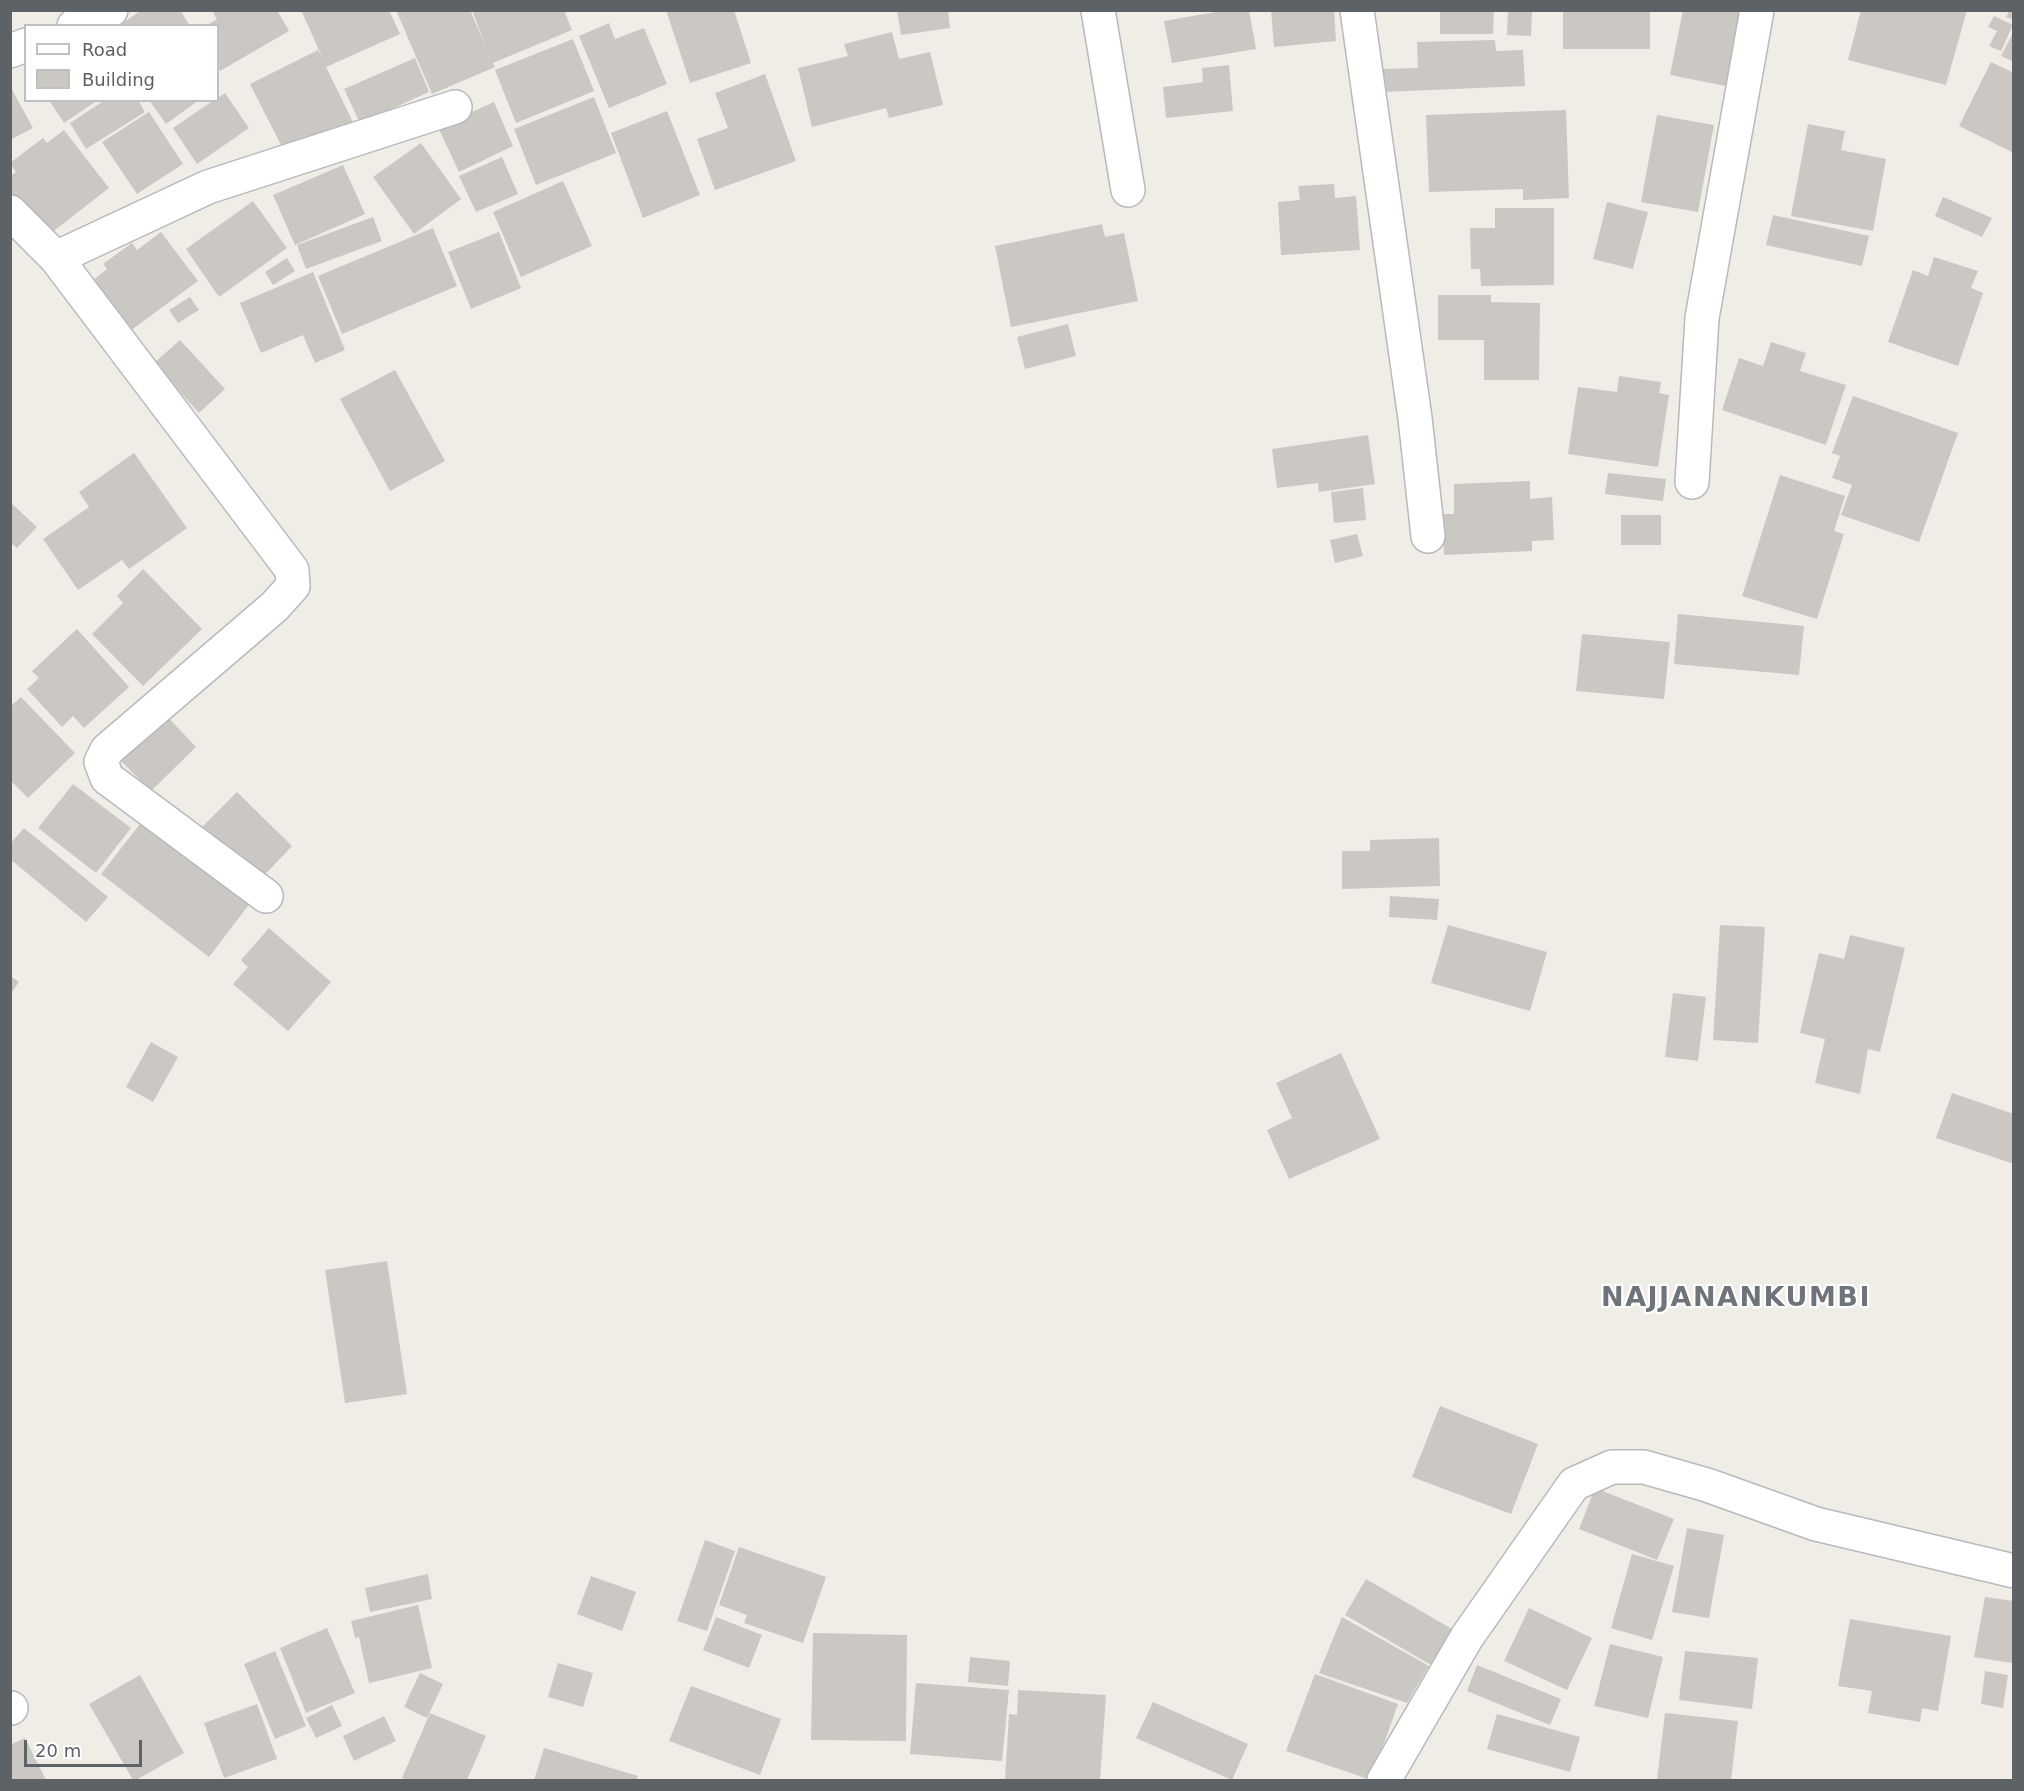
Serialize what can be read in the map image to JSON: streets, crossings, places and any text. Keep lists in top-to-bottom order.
{
  "districts": ["NAJJANANKUMBI"],
  "legend": ["Road", "Building"],
  "scale_bar": "20 m"
}
